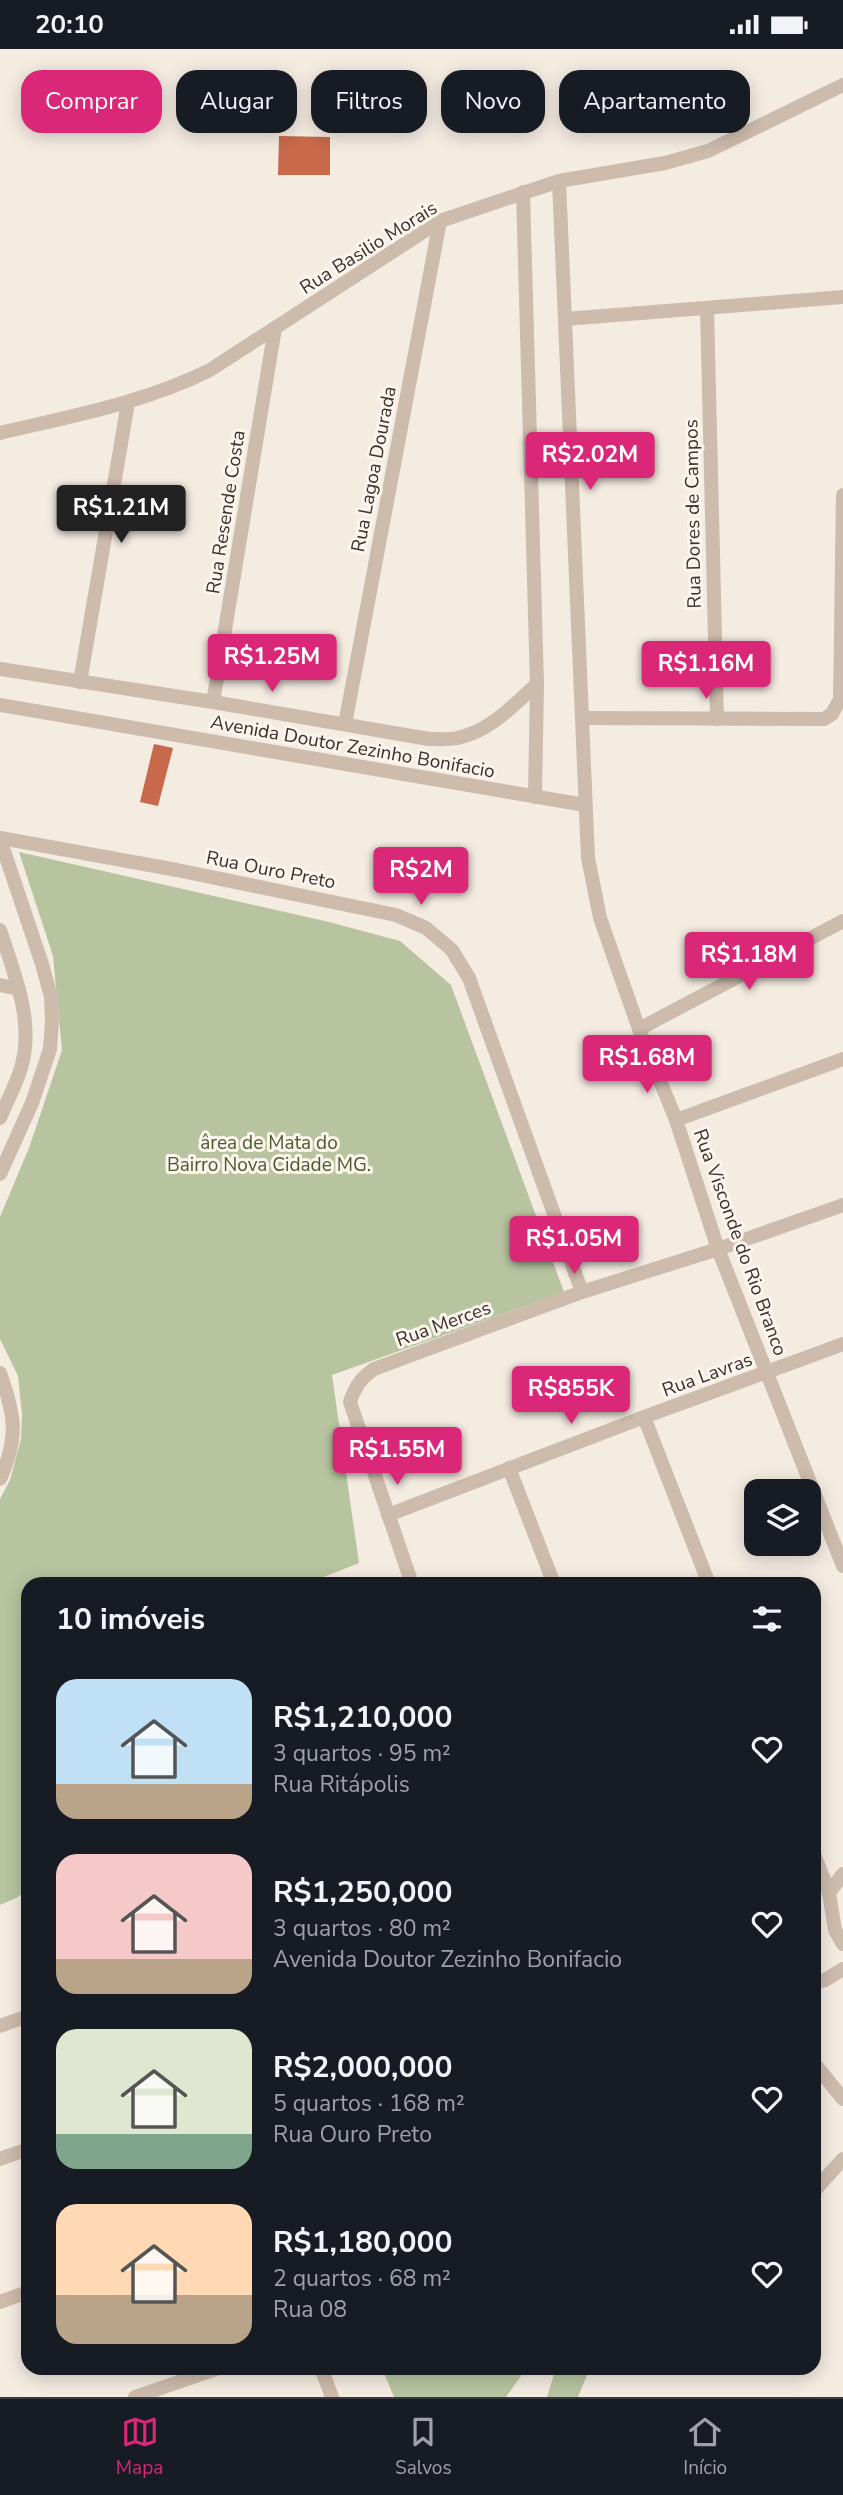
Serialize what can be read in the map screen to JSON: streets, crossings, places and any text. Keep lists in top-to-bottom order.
{
  "streets": {
    "street": [
      "Rua Basilio Morais",
      "Rua Lagoa Dourada",
      "Rua Resende Costa",
      "Rua Dores de Campos",
      "Avenida Doutor Zezinho Bonifacio",
      "Rua Ouro Preto",
      "Rua Visconde do Rio Branco",
      "Rua Merces",
      "Rua Lavras"
    ]
  },
  "crossings": [
    ["Rua Basilio Morais", "Rua Lagoa Dourada"],
    ["Rua Basilio Morais", "Rua Resende Costa"],
    ["Rua Lagoa Dourada", "Avenida Doutor Zezinho Bonifacio"],
    ["Rua Resende Costa", "Avenida Doutor Zezinho Bonifacio"],
    ["Avenida Doutor Zezinho Bonifacio", "Rua Visconde do Rio Branco"],
    ["Rua Ouro Preto", "Rua Merces"],
    ["Rua Visconde do Rio Branco", "Rua Merces"],
    ["Rua Visconde do Rio Branco", "Rua Lavras"],
    ["Rua Merces", "Rua Lavras"]
  ],
  "parks": ["ârea de Mata do Bairro Nova Cidade MG."],
  "page": {
    "status": "20:10",
    "chip": [
      "Comprar",
      "Alugar",
      "Filtros",
      "Novo",
      "Apartamento"
    ],
    "price": [
      "R$2.02M",
      "R$1.21M",
      "R$1.25M",
      "R$1.16M",
      "R$2M",
      "R$1.18M",
      "R$1.68M",
      "R$1.05M",
      "R$855K",
      "R$1.55M"
    ],
    "heading": "10 imóveis",
    "list": [
      {
        "name": "R$1,210,000",
        "note": "3 quartos · 95 m² · Rua Ritápolis"
      },
      {
        "name": "R$1,250,000",
        "note": "3 quartos · 80 m² · Avenida Doutor Zezinho Bonifacio"
      },
      {
        "name": "R$2,000,000",
        "note": "5 quartos · 168 m² · Rua Ouro Preto"
      },
      {
        "name": "R$1,180,000",
        "note": "2 quartos · 68 m² · Rua 08"
      }
    ],
    "tabs": ["Mapa", "Salvos", "Início"]
  }
}
